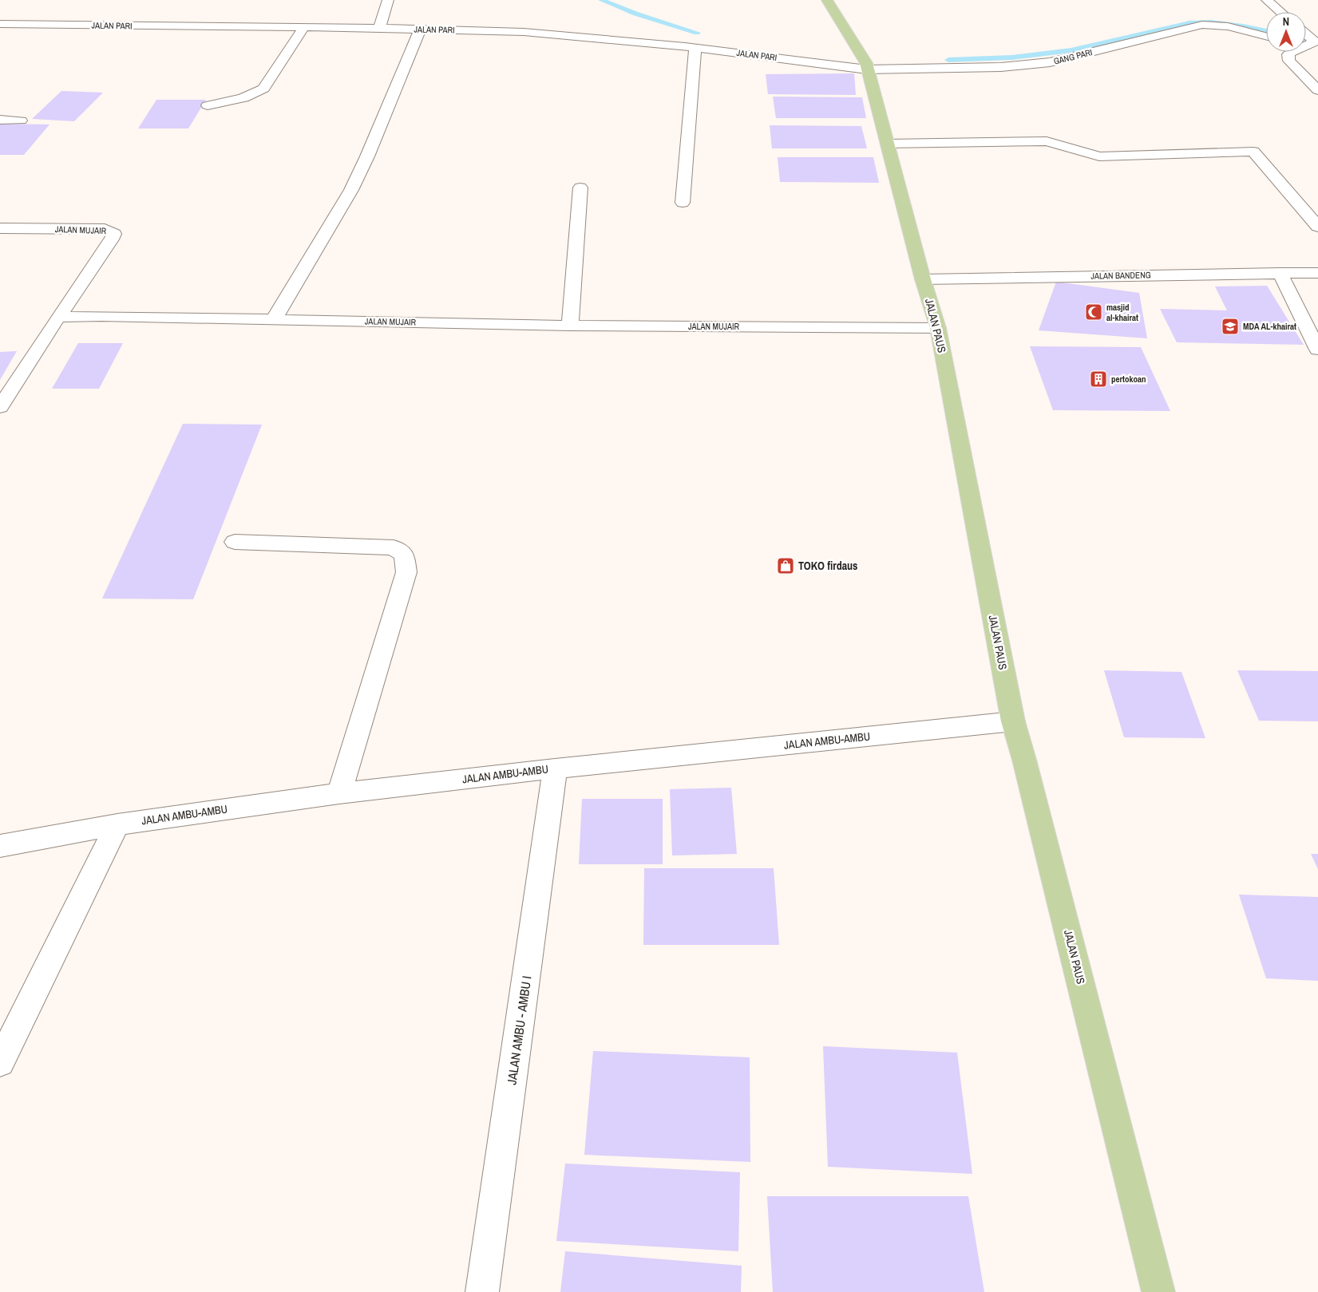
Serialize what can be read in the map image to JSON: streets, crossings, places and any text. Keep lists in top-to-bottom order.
{
  "streets": {
    "main road": ["JALAN PAUS"],
    "street": [
      "JALAN PARI",
      "GANG PARI",
      "JALAN MUJAIR",
      "JALAN BANDENG",
      "JALAN AMBU-AMBU",
      "JALAN AMBU - AMBU I"
    ]
  },
  "crossings": [
    ["JALAN PARI", "GANG PARI"],
    ["JALAN PARI", "JALAN PAUS"],
    ["GANG PARI", "JALAN PAUS"],
    ["JALAN MUJAIR", "JALAN PAUS"],
    ["JALAN BANDENG", "JALAN PAUS"],
    ["JALAN PAUS", "JALAN AMBU-AMBU"],
    ["JALAN AMBU-AMBU", "JALAN AMBU - AMBU I"]
  ],
  "places": {
    "mosque": ["masjid al-khairat"],
    "school or university": ["MDA AL-khairat"],
    "building": ["pertokoan"],
    "shop": ["TOKO firdaus"]
  },
  "north": "top"
}
